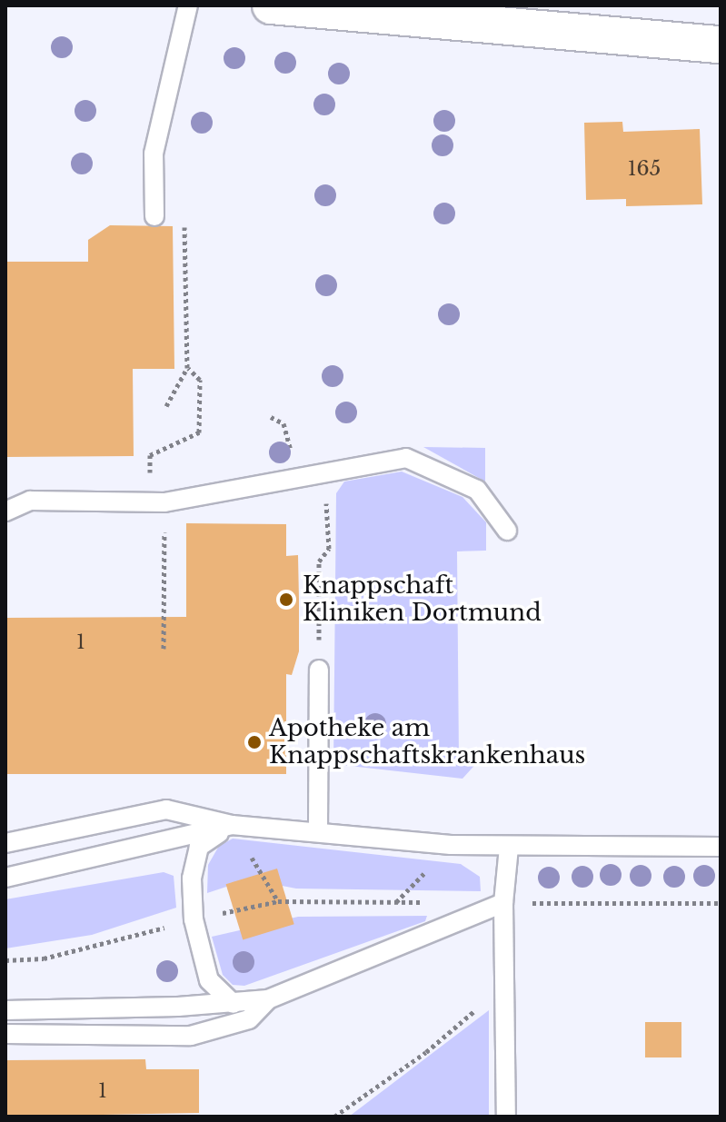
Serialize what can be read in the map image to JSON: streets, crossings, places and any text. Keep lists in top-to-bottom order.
{
  "places": ["Knappschaft Kliniken Dortmund", "Apotheke am Knappschaftskrankenhaus"],
  "house_numbers": ["165", "1", "1"]
}
